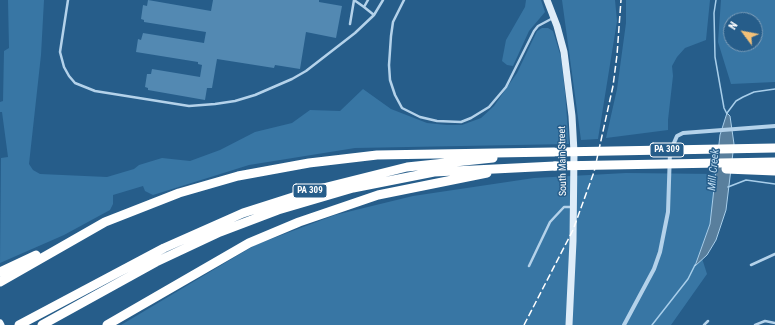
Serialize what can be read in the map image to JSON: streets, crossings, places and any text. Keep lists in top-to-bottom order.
{
  "streets": {
    "highway": ["PA 309"],
    "main road": ["South Main Street"]
  },
  "water": ["Mill Creek"],
  "north": "top left"
}
